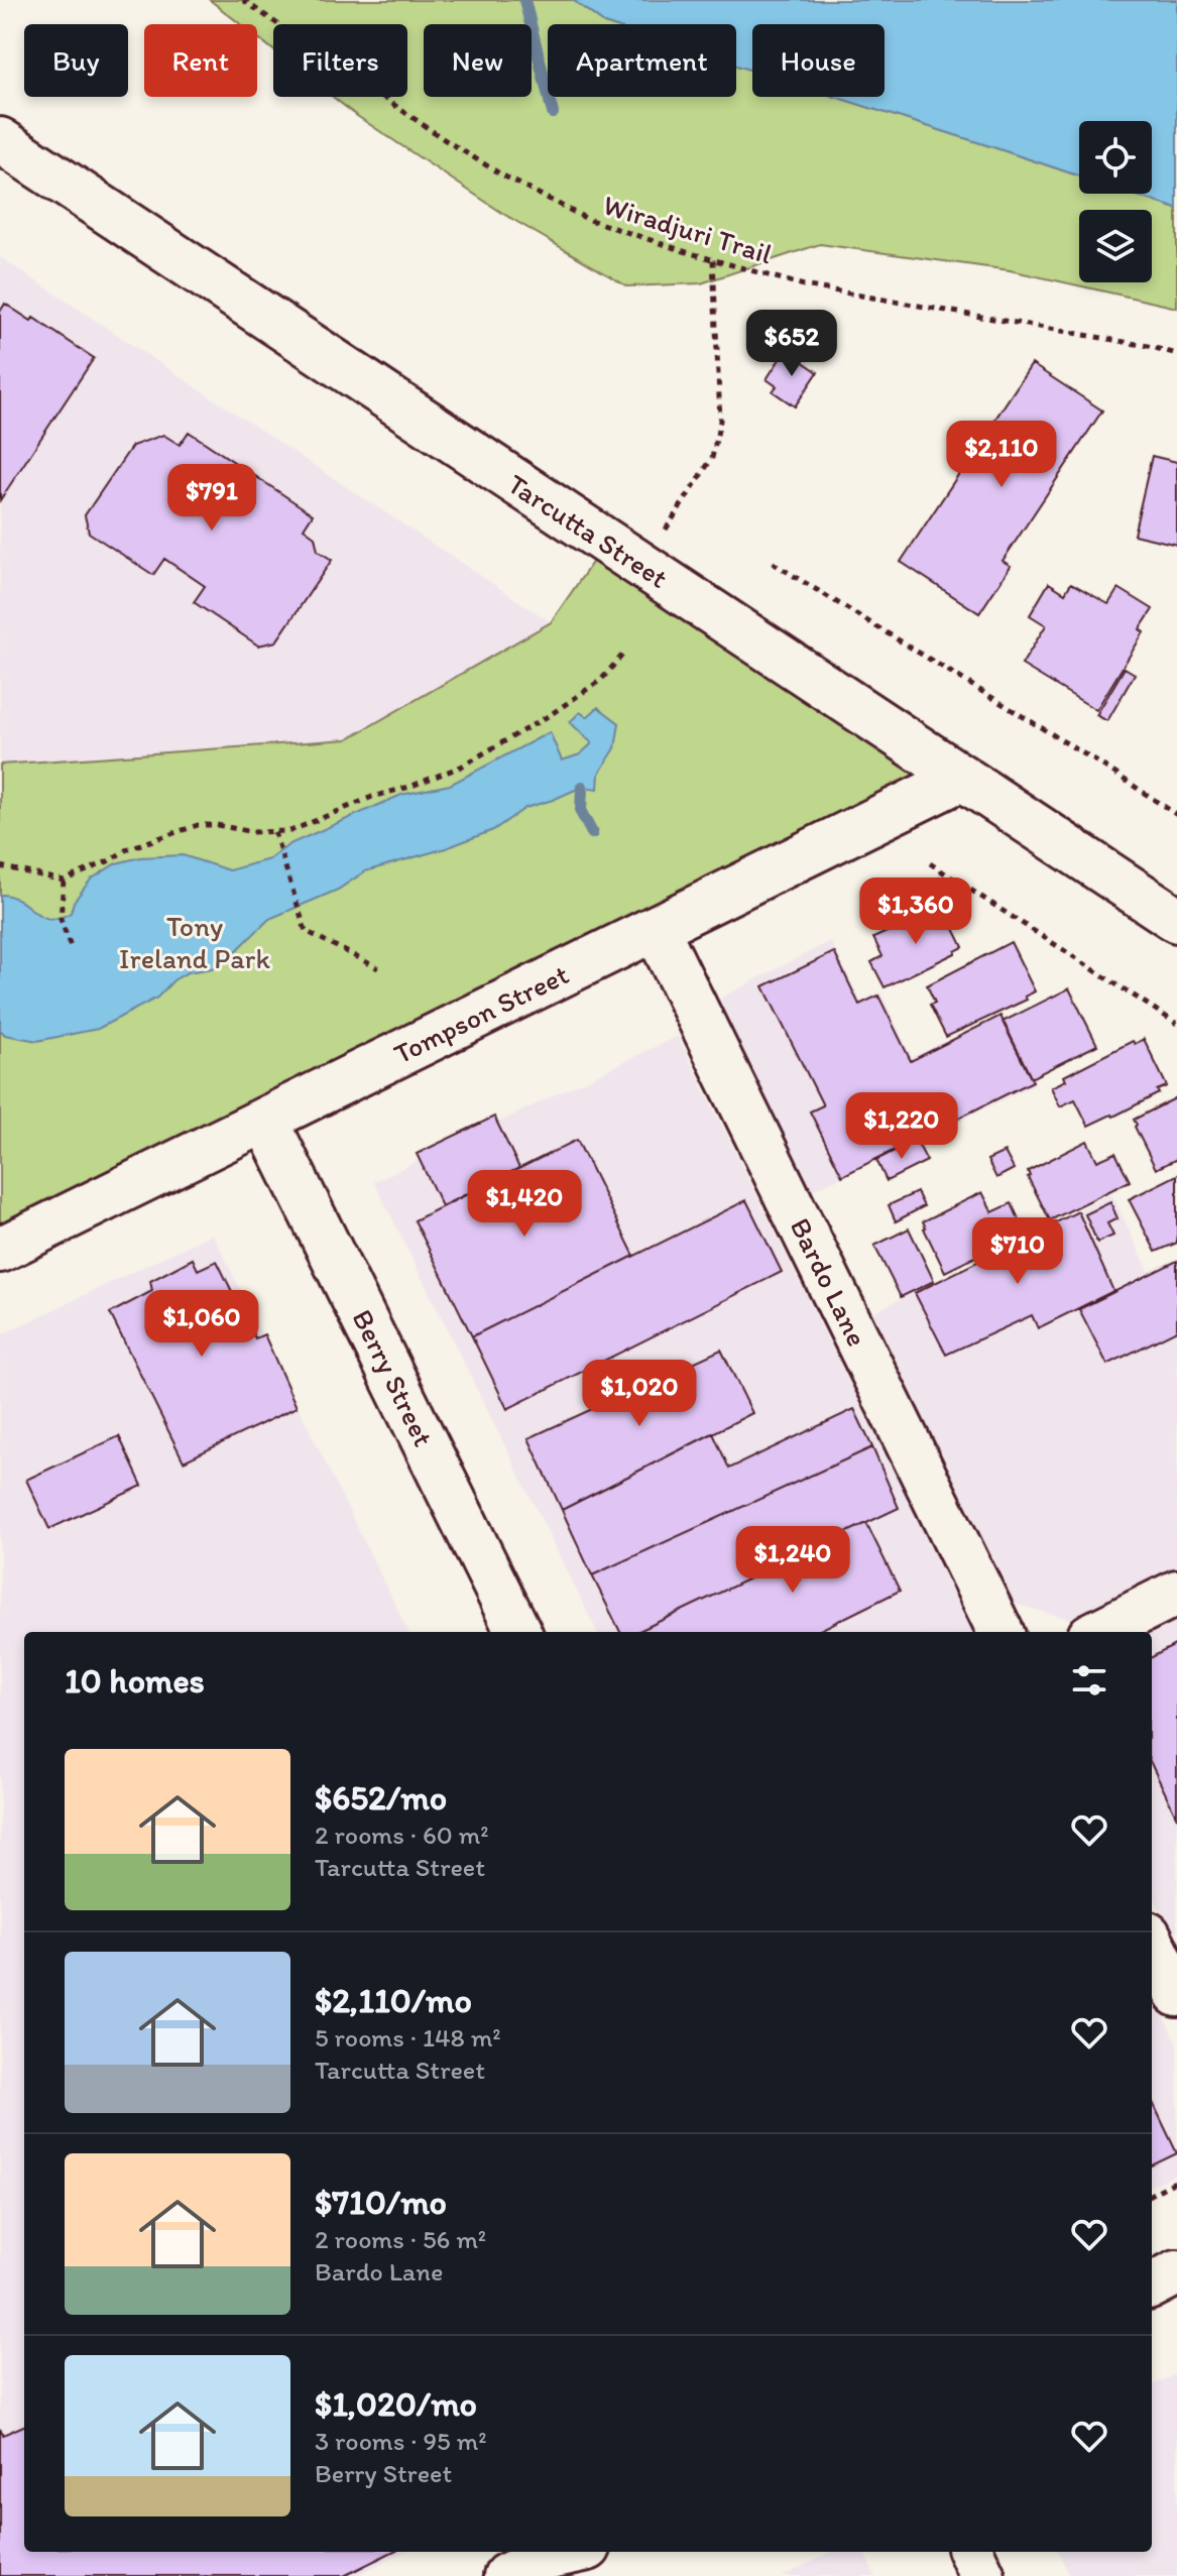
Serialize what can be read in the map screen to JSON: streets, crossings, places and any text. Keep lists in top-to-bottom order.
{
  "streets": {
    "street": [
      "Tarcutta Street",
      "Tompson Street",
      "Bardo Lane",
      "Berry Street"
    ],
    "path": ["Wiradjuri Trail"]
  },
  "crossings": [
    ["Tarcutta Street", "Tompson Street"],
    ["Tompson Street", "Bardo Lane"],
    ["Tompson Street", "Berry Street"]
  ],
  "parks": ["Tony Ireland Park"],
  "page": {
    "chip": [
      "Buy",
      "Rent",
      "Filters",
      "New",
      "Apartment",
      "House"
    ],
    "price": [
      "$652",
      "$2,110",
      "$791",
      "$1,360",
      "$1,220",
      "$1,420",
      "$710",
      "$1,060",
      "$1,020",
      "$1,240"
    ],
    "heading": "10 homes",
    "list": [
      {
        "name": "$652/mo",
        "note": "2 rooms · 60 m² · Tarcutta Street"
      },
      {
        "name": "$2,110/mo",
        "note": "5 rooms · 148 m² · Tarcutta Street"
      },
      {
        "name": "$710/mo",
        "note": "2 rooms · 56 m² · Bardo Lane"
      },
      {
        "name": "$1,020/mo",
        "note": "3 rooms · 95 m² · Berry Street"
      }
    ]
  }
}
